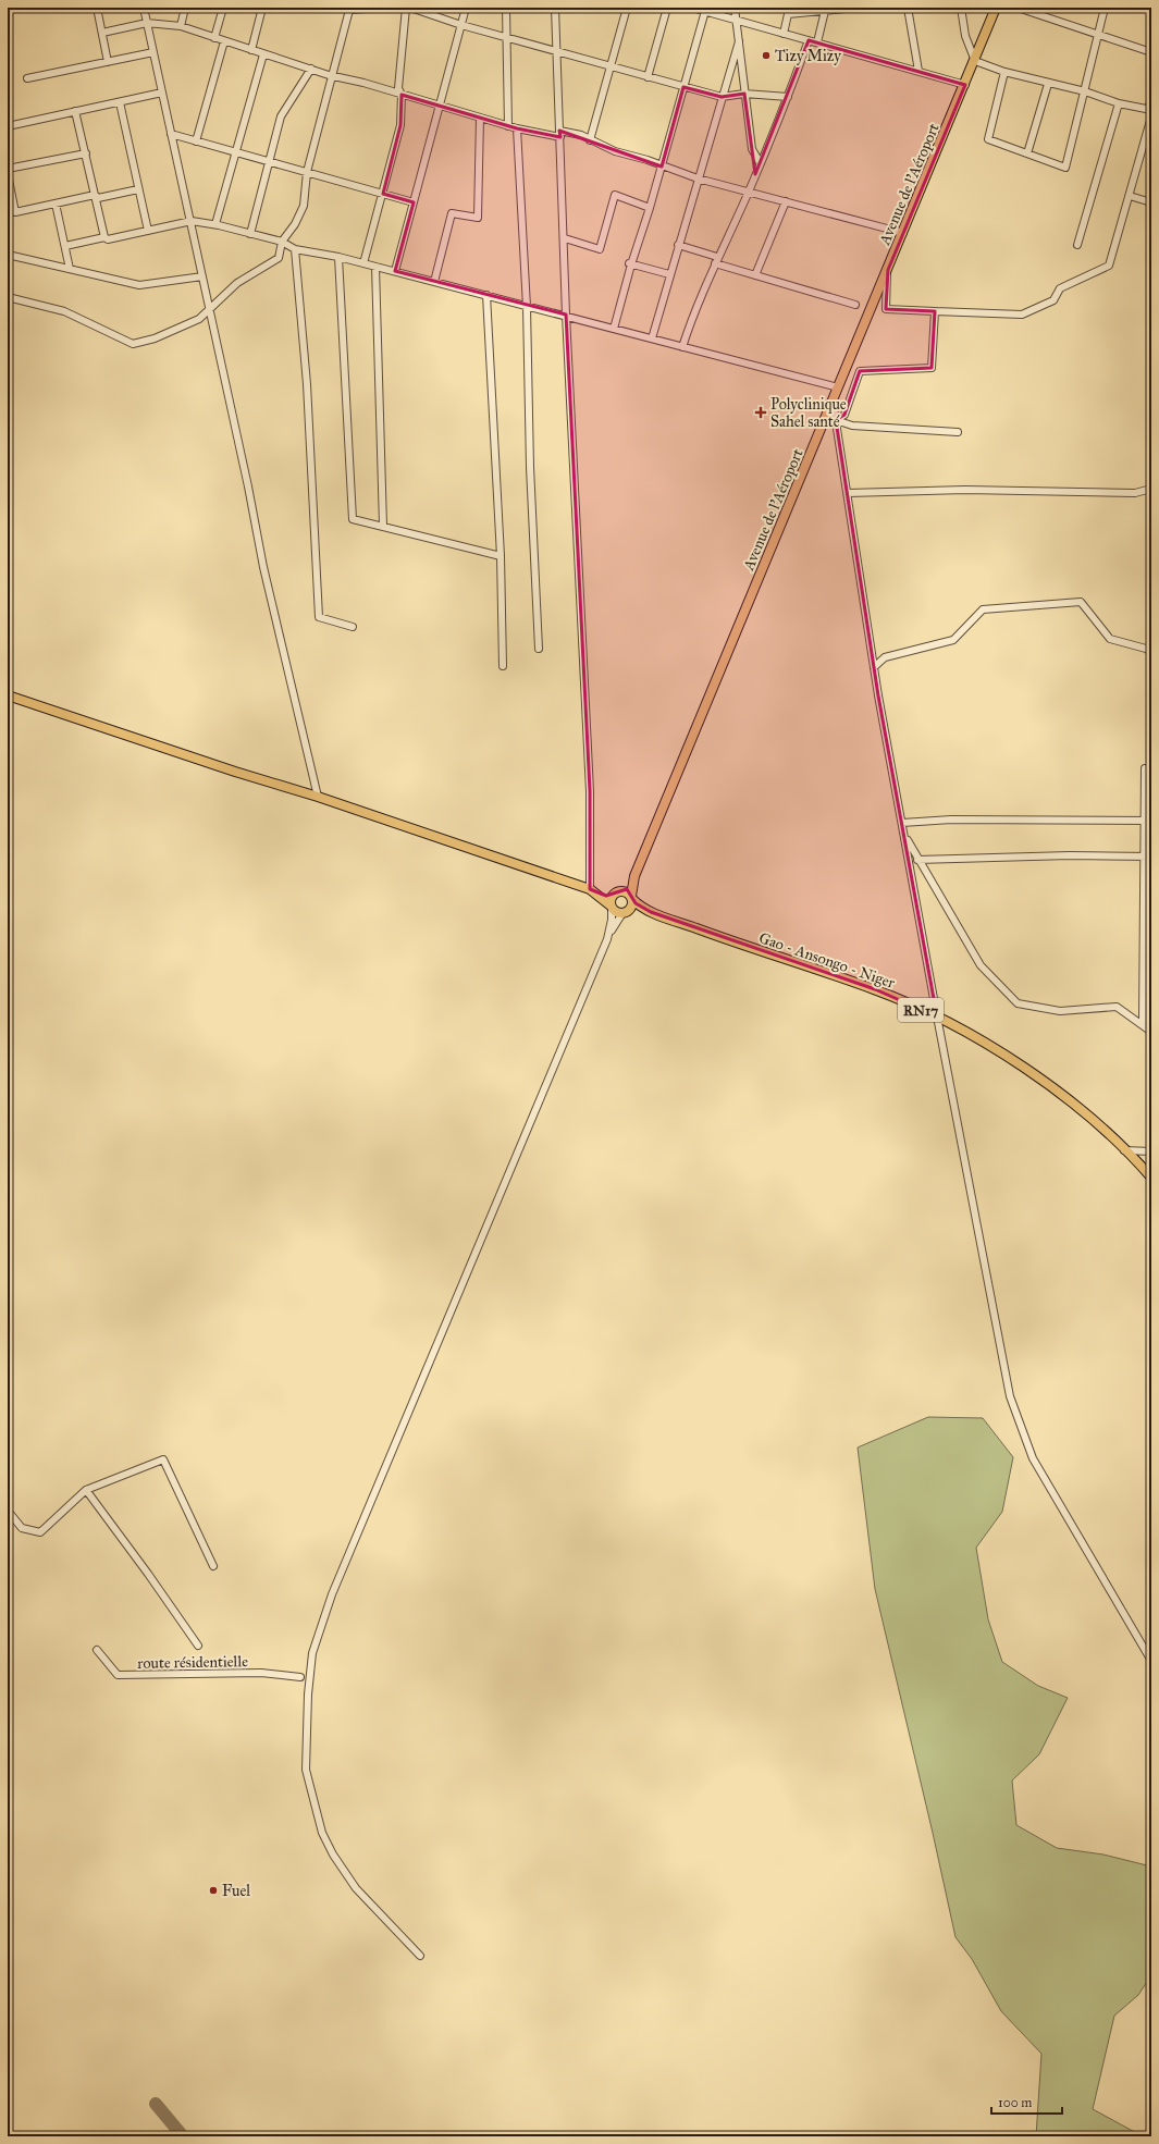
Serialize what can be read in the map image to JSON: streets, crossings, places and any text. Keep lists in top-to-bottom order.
{
  "streets": {
    "main road": ["Avenue de l'Aéroport", "Gao - Ansongo - Niger", "RN17"],
    "street": ["route résidentielle"]
  },
  "crossings": [
    ["Gao - Ansongo - Niger", "RN17"]
  ],
  "places": {
    "other": ["Tizy Mizy", "Fuel"],
    "health": ["Polyclinique Sahel santé"]
  },
  "scale_bar": "100 m"
}
